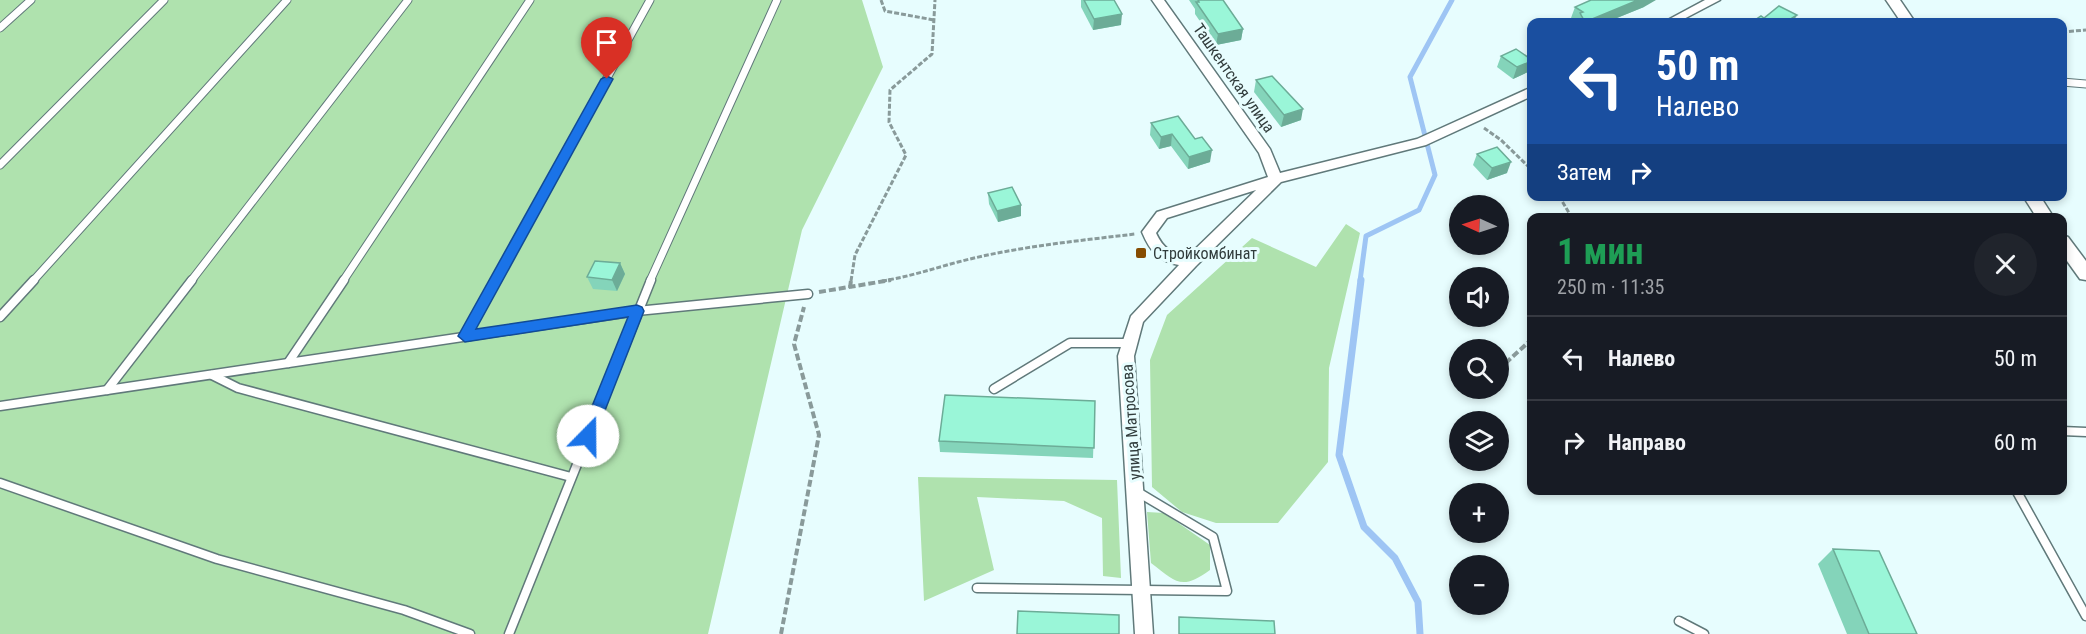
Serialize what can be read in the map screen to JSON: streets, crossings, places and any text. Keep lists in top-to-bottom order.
{
  "streets": {
    "street": ["Ташкентская улица", "улица Матросова"]
  },
  "crossings": [
    ["Ташкентская улица", "улица Матросова"]
  ],
  "places": {
    "transit": ["Стройкомбинат"]
  },
  "north": "left",
  "page": {
    "turn": ["50 m", "Налево"],
    "then": "Затем",
    "map_buttons": ["+", "−"],
    "heading": ["1 мин", "250 m · 11:35"],
    "list": [
      {
        "name": "Налево",
        "value": "50 m"
      },
      {
        "name": "Направо",
        "value": "60 m"
      }
    ]
  }
}
